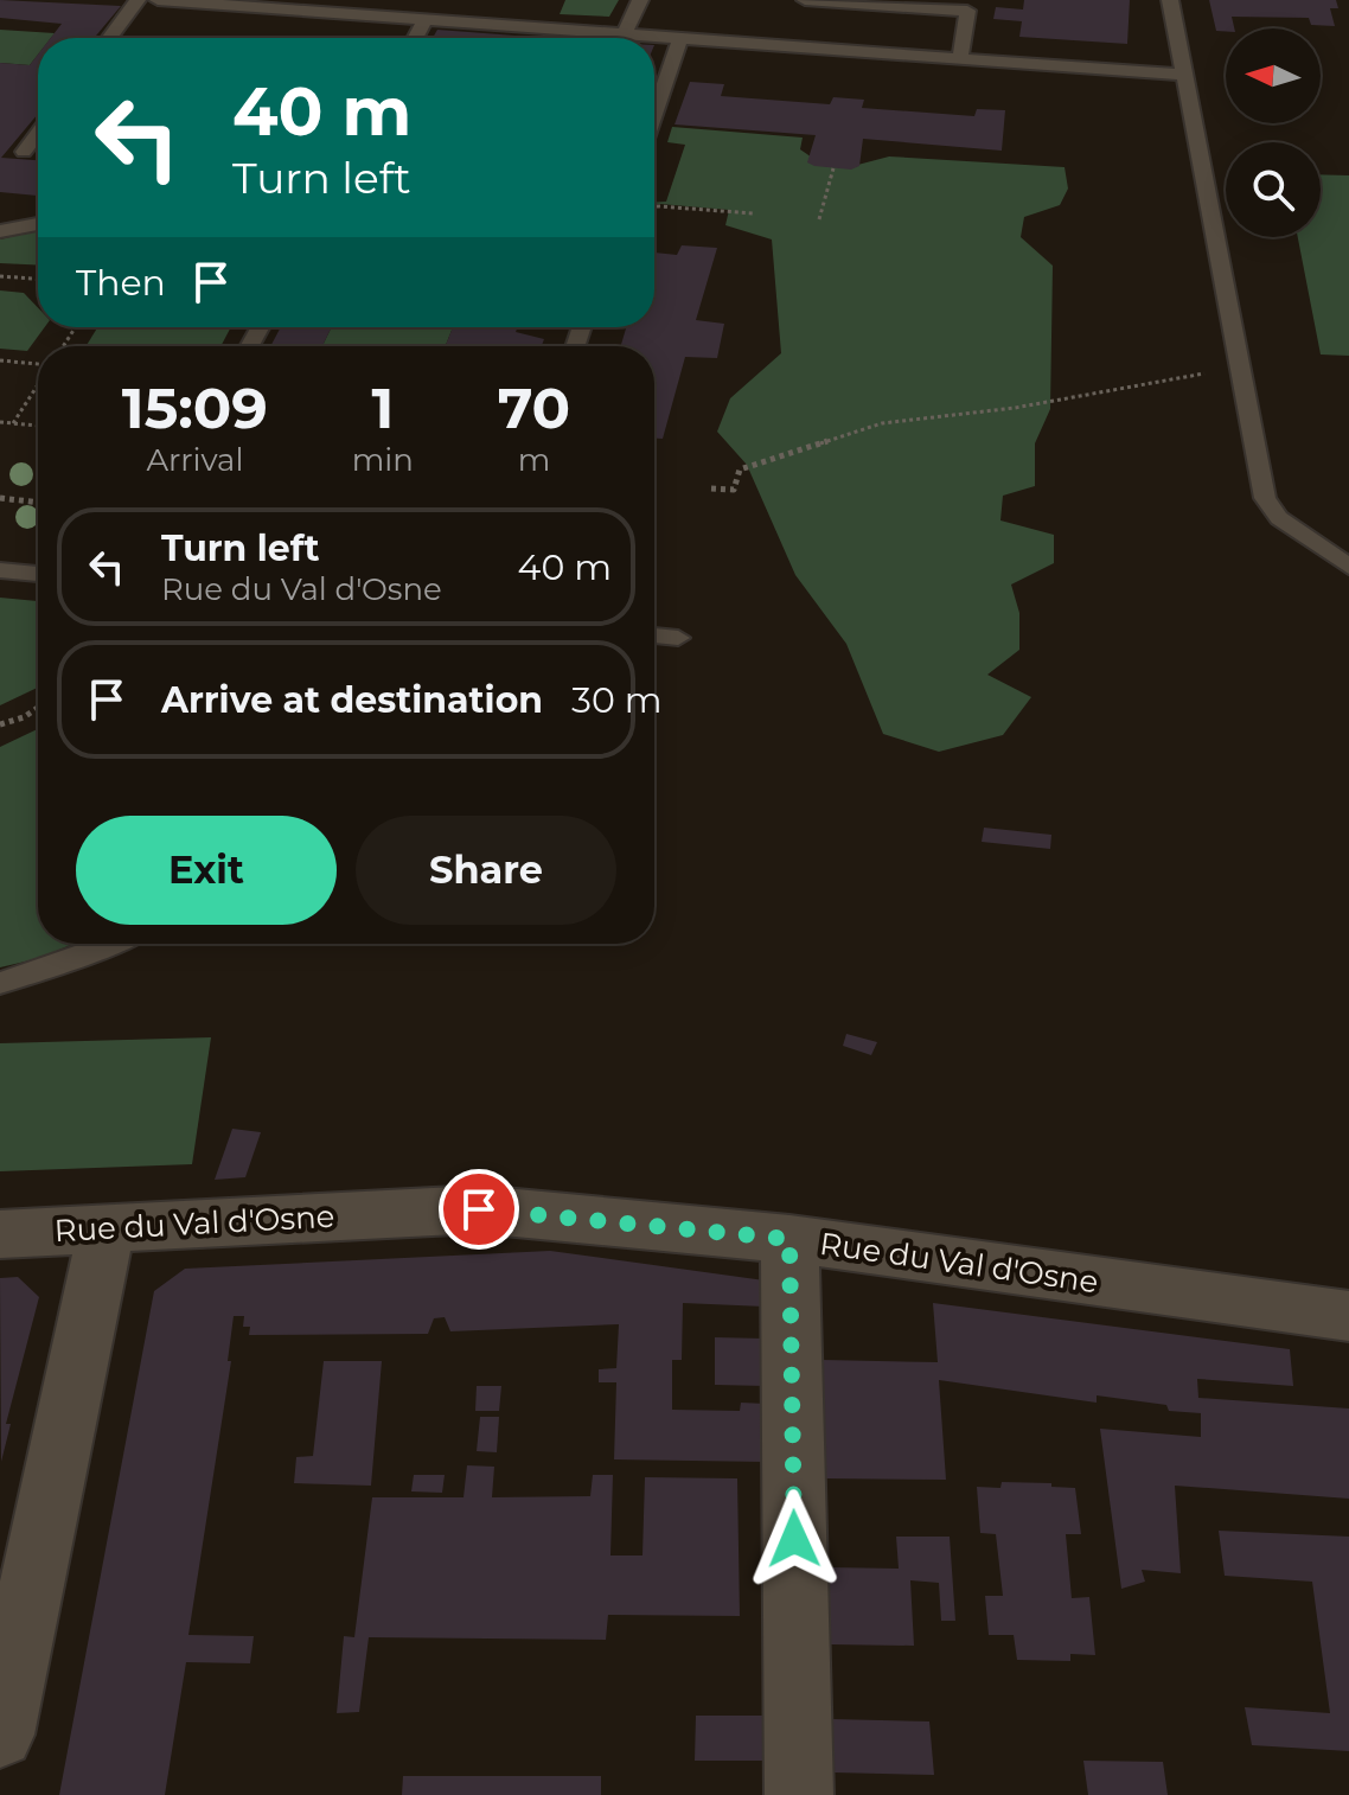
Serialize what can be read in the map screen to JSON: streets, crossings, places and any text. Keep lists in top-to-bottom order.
{
  "streets": {
    "street": ["Rue du Val d'Osne"]
  },
  "north": "left",
  "page": {
    "turn": ["40 m", "Turn left"],
    "then": "Then",
    "eta": [
      "15:09",
      "Arrival",
      "1",
      "min",
      "70",
      "m"
    ],
    "list": [
      {
        "name": "Turn left",
        "note": "Rue du Val d'Osne",
        "value": "40 m"
      },
      {
        "name": "Arrive at destination",
        "value": "30 m"
      }
    ],
    "buttons": ["Exit", "Share"]
  }
}
